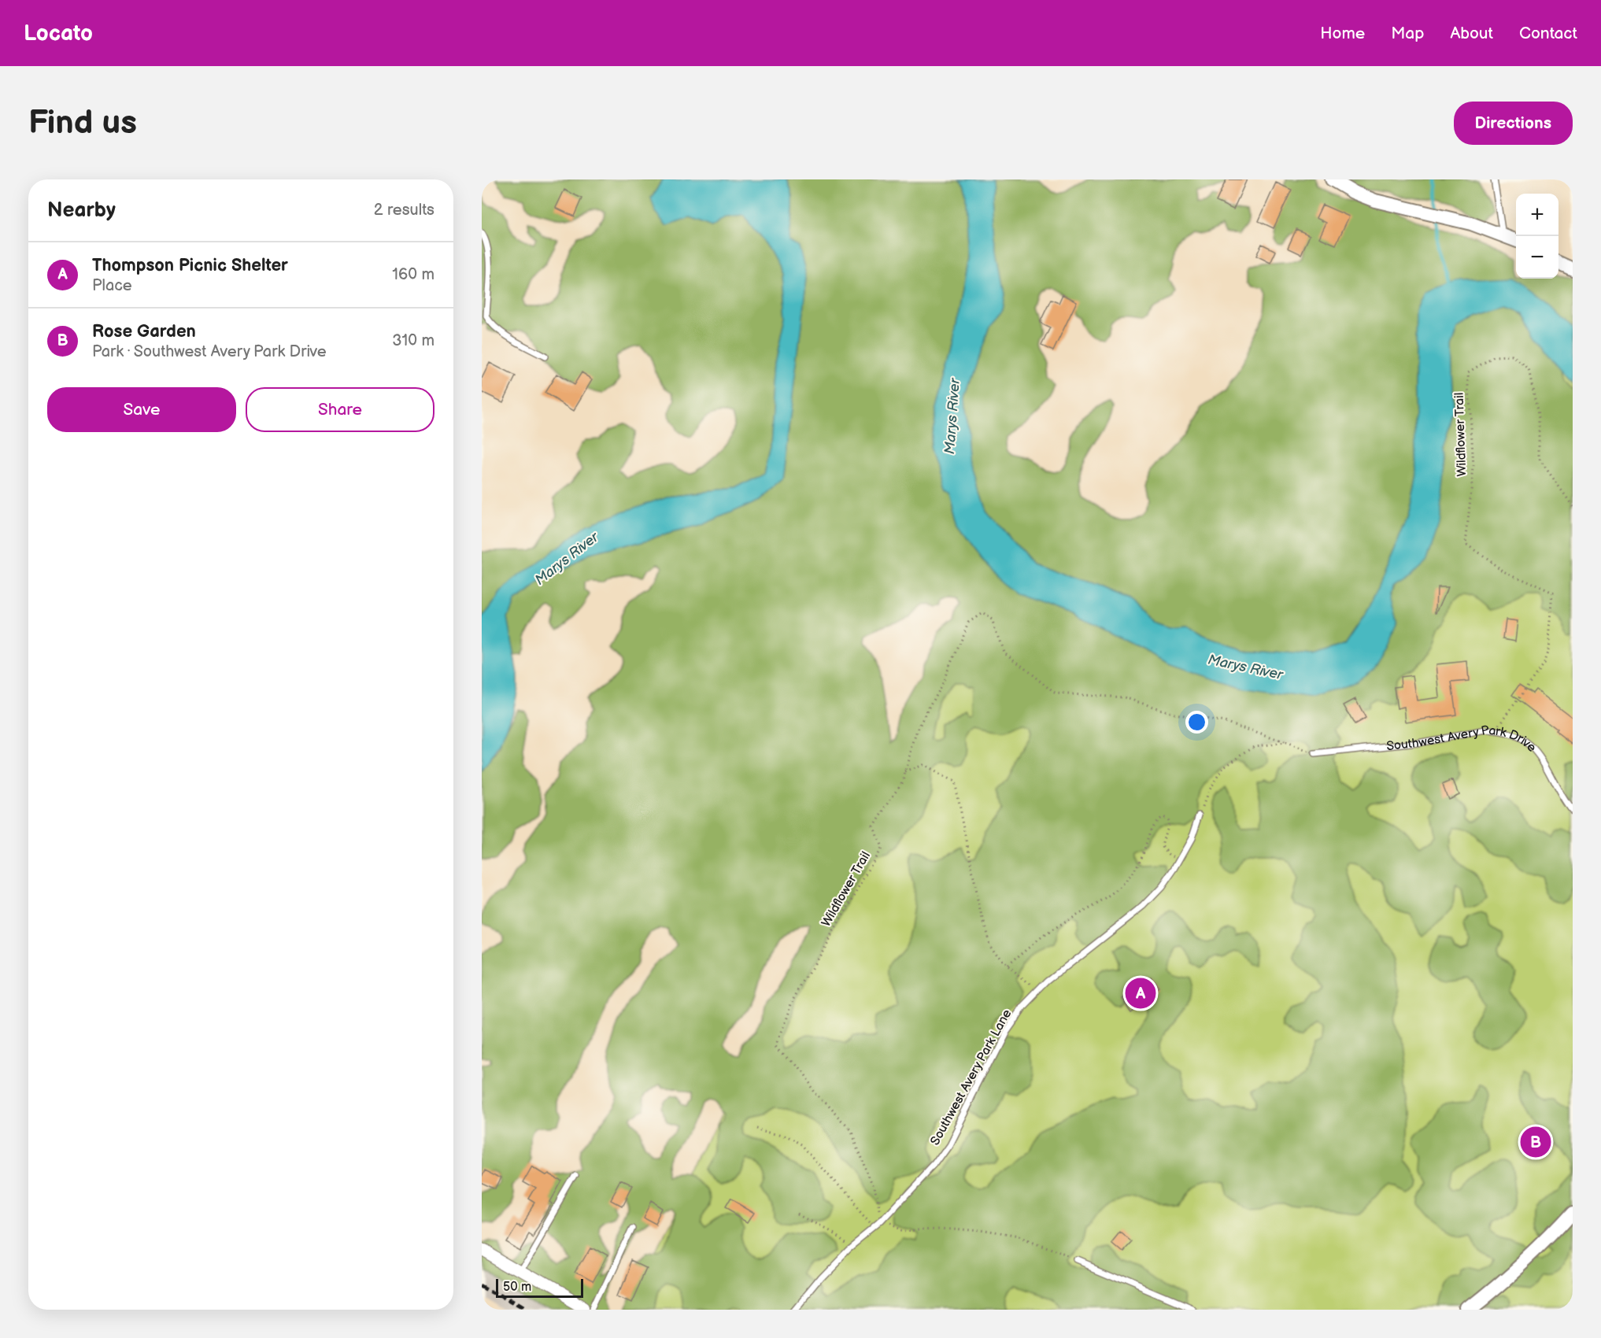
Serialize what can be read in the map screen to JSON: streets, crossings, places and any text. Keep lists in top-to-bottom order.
{
  "streets": {
    "lane": ["Southwest Avery Park Drive", "Southwest Avery Park Lane"],
    "path": ["Wildflower Trail"]
  },
  "crossings": [
    ["Wildflower Trail", "Southwest Avery Park Drive"],
    ["Wildflower Trail", "Southwest Avery Park Lane"]
  ],
  "water": ["Marys River"],
  "scale_bar": "50 m",
  "page": {
    "header": "Locato",
    "nav": [
      "Home",
      "Map",
      "About",
      "Contact"
    ],
    "buttons": [
      "Directions",
      ["Save", "Share"]
    ],
    "title": "Find us",
    "heading": ["Nearby", "2 results"],
    "map_buttons": ["+", "−"],
    "list": [
      {
        "mark": "A",
        "name": "Thompson Picnic Shelter",
        "note": "Place",
        "value": "160 m"
      },
      {
        "mark": "B",
        "name": "Rose Garden",
        "note": "Park · Southwest Avery Park Drive",
        "value": "310 m"
      }
    ],
    "pins": ["A", "B"],
    "scale": "50 m"
  }
}
